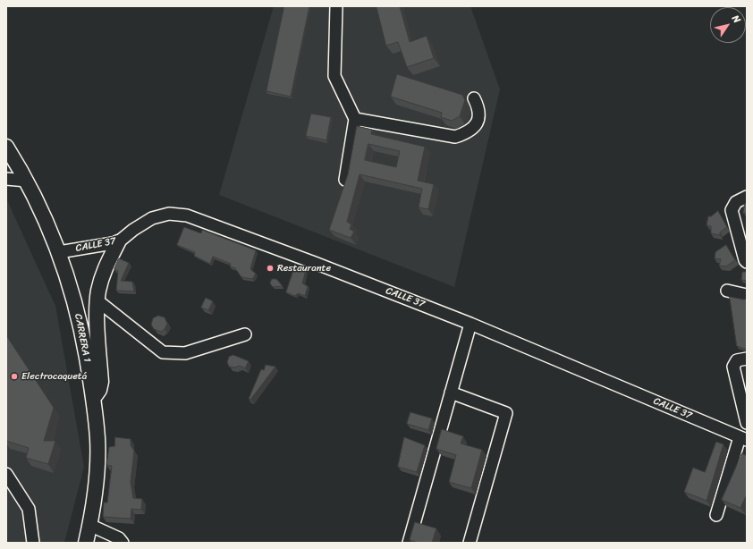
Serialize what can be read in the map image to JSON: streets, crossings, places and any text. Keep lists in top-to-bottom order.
{
  "streets": {
    "main road": ["CARRERA 1"],
    "street": ["CALLE 37"]
  },
  "crossings": [
    ["CALLE 37", "CARRERA 1"]
  ],
  "places": ["Restaurante", "Electrocaquetá"],
  "north": "top right"
}
